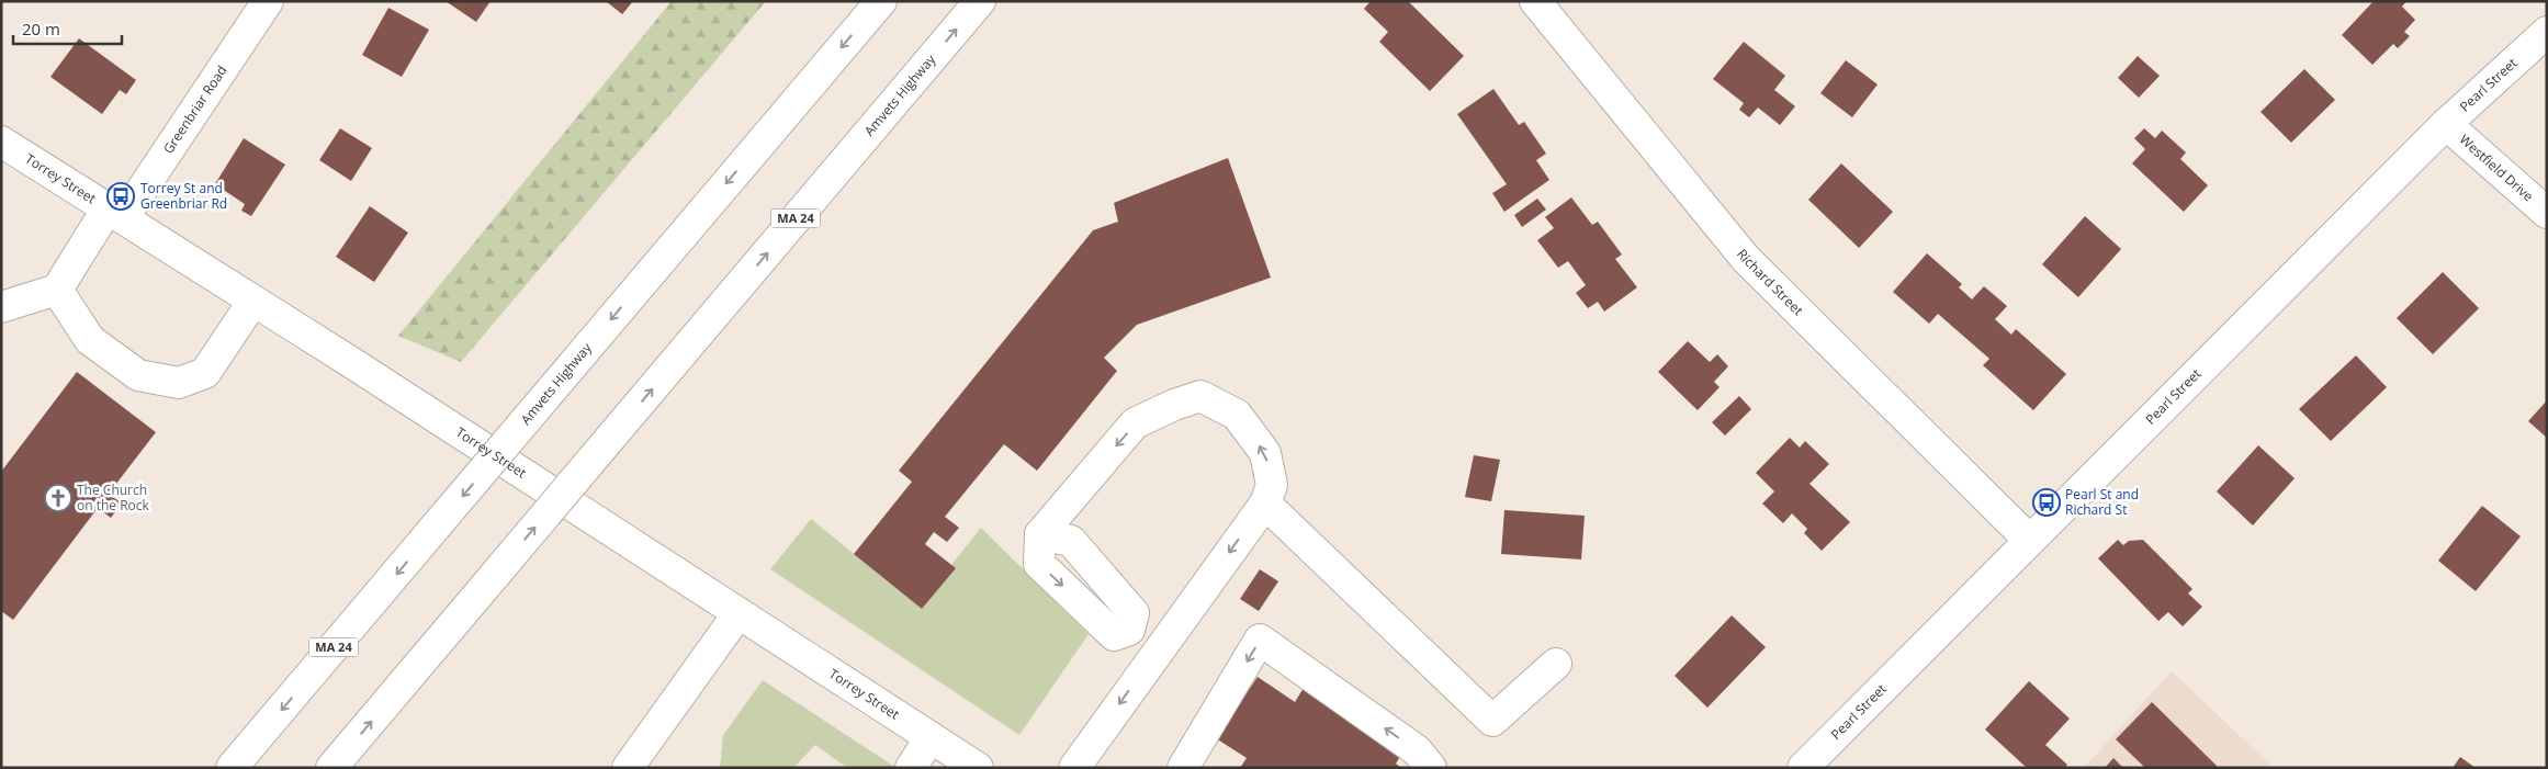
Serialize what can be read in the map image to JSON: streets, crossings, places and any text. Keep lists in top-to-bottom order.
{
  "streets": {
    "main road": [
      "Pearl Street",
      "Amvets Highway",
      "Greenbriar Road",
      "Westfield Drive",
      "Torrey Street",
      "MA 24",
      "Richard Street"
    ]
  },
  "crossings": [
    ["Pearl Street", "Westfield Drive"],
    ["Pearl Street", "Richard Street"],
    ["Greenbriar Road", "Torrey Street"]
  ],
  "places": {
    "bus stop": ["Torrey St and Greenbriar Rd", "Pearl St and Richard St"],
    "church": ["The Church on the Rock"]
  },
  "scale_bar": "20 m"
}
